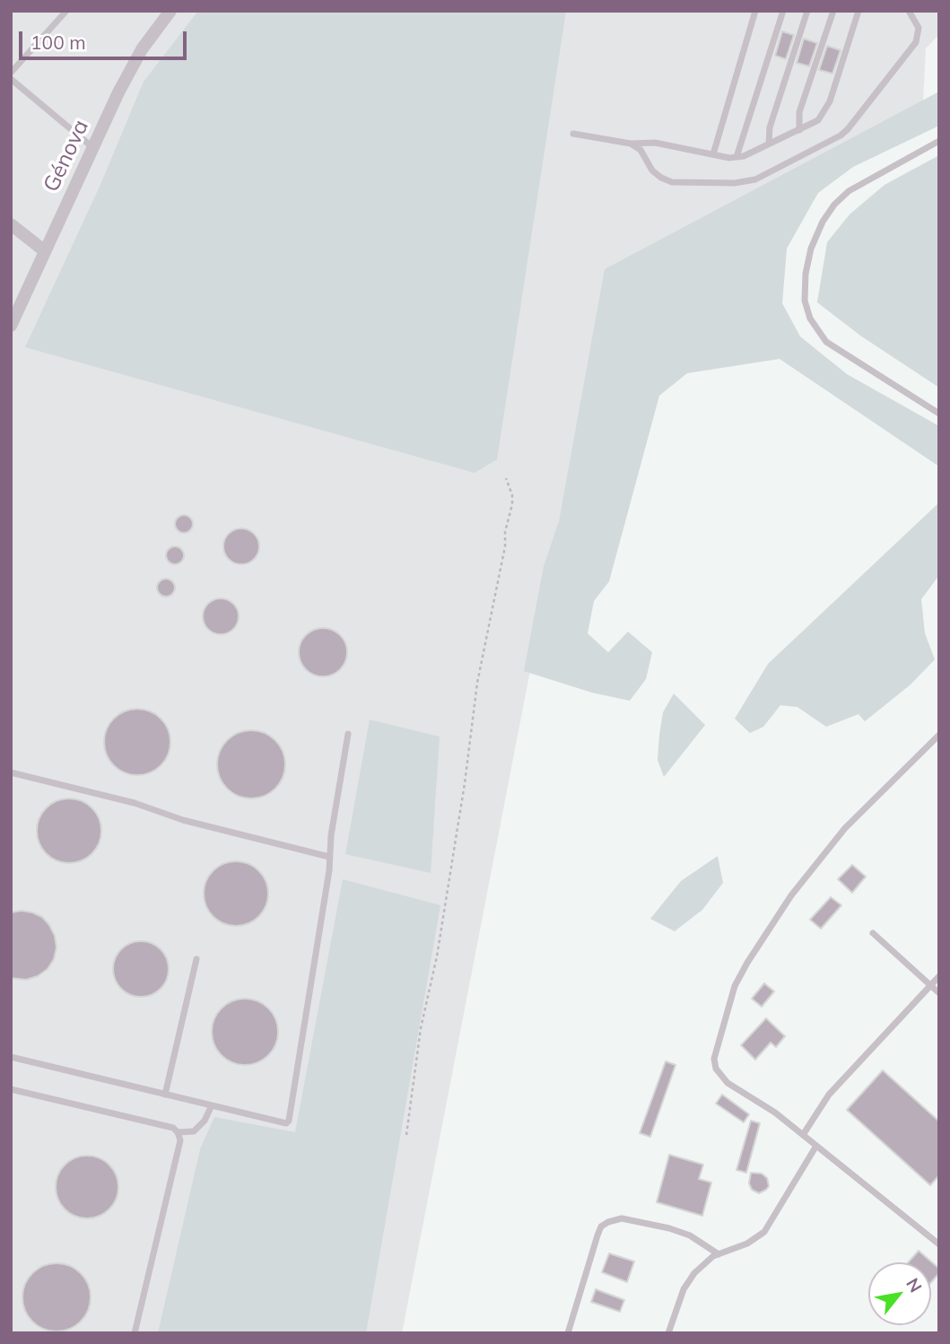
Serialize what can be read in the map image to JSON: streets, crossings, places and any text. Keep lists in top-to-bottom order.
{
  "streets": {
    "street": ["Génova"]
  },
  "scale_bar": "100 m",
  "north": "top right"
}
